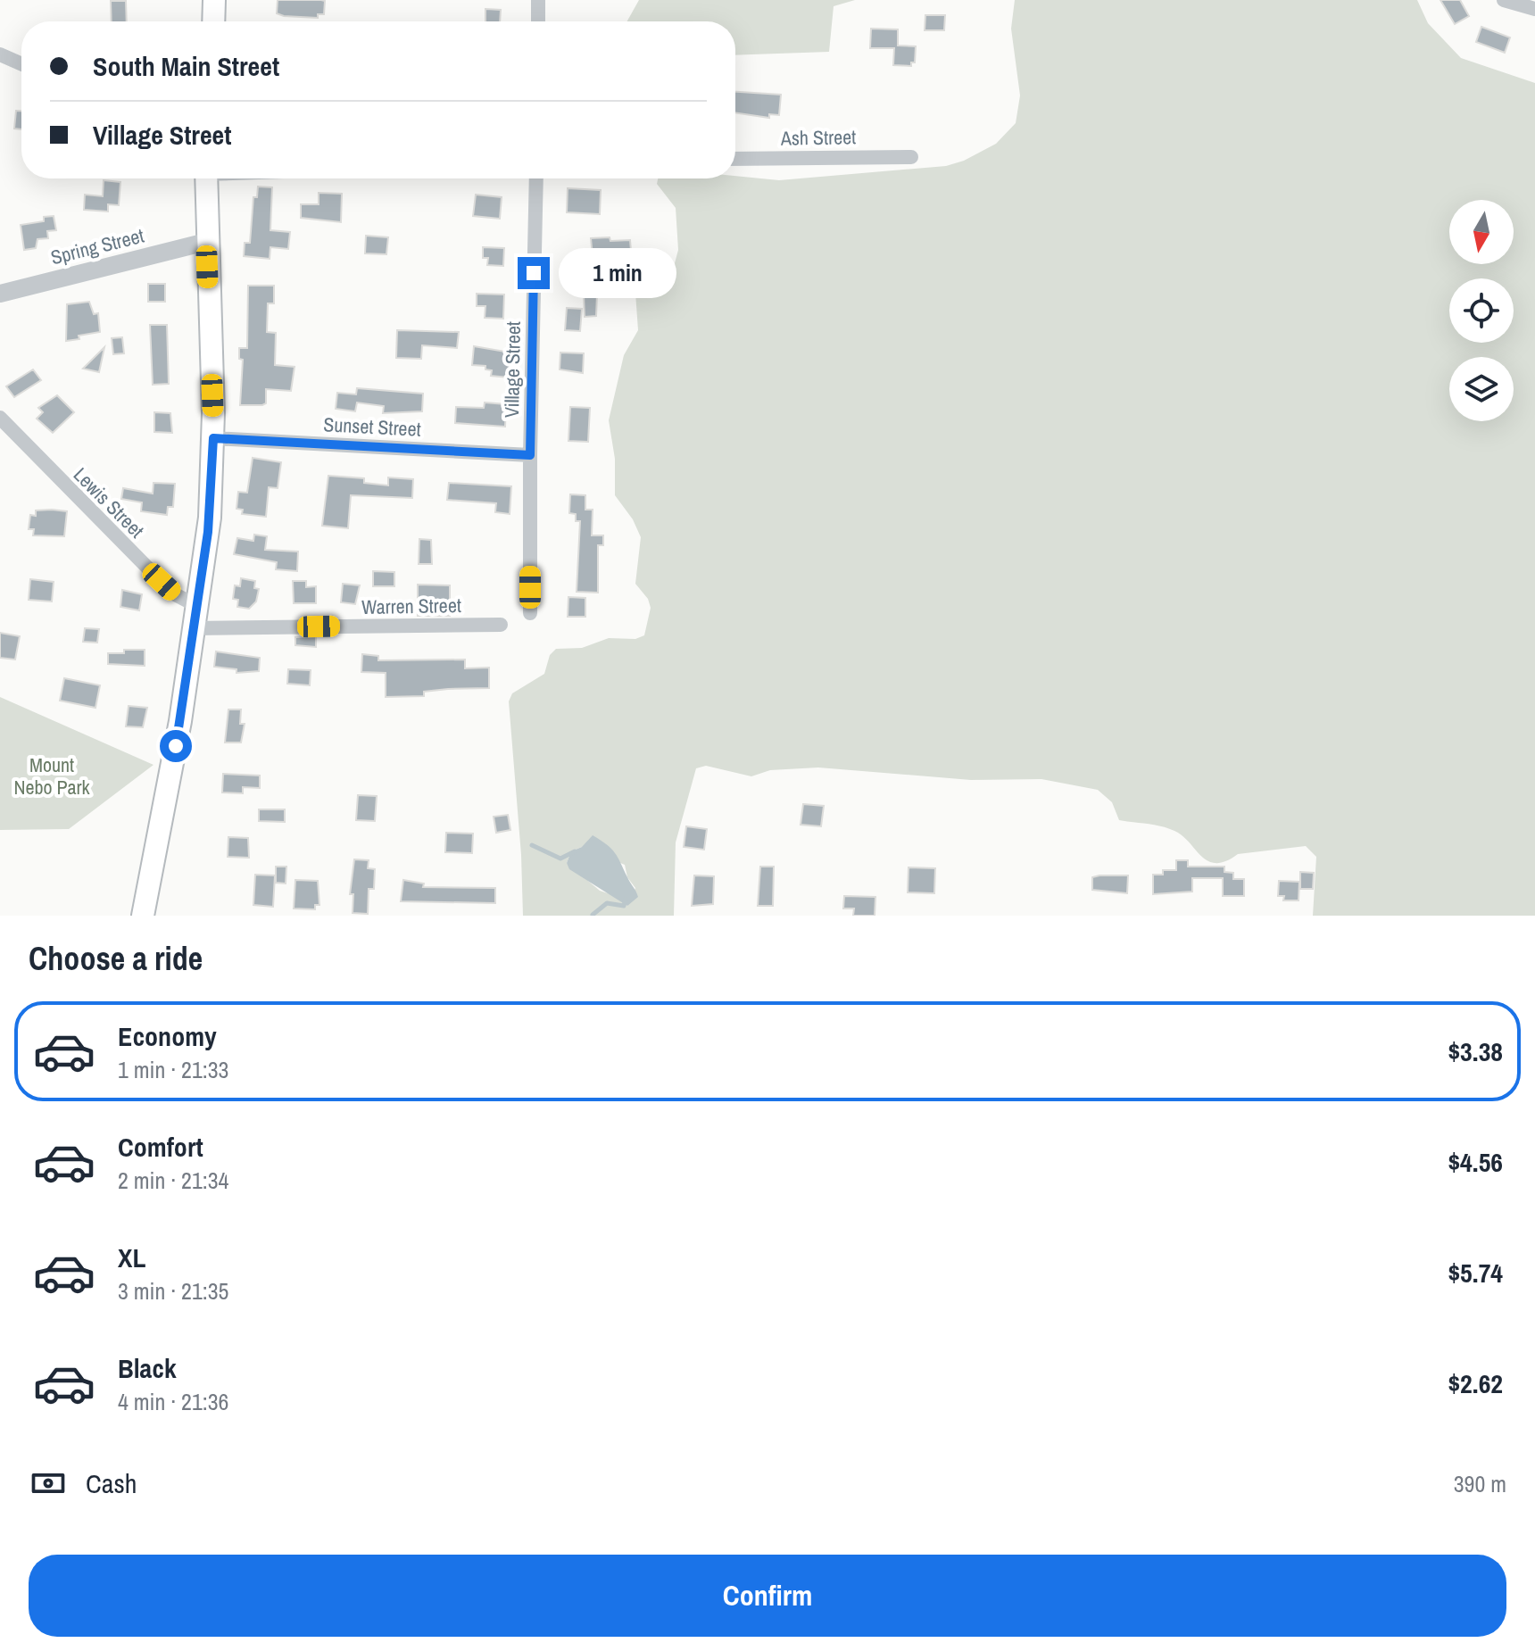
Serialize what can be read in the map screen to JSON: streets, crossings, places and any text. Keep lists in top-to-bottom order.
{
  "streets": {
    "street": [
      "Ash Street",
      "Spring Street",
      "Village Street",
      "Sunset Street",
      "Lewis Street",
      "Warren Street"
    ]
  },
  "crossings": [
    ["Village Street", "Sunset Street"]
  ],
  "parks": ["Mount Nebo Park"],
  "north": "bottom",
  "page": {
    "banner": ["South Main Street", "Village Street"],
    "bubble": "1 min",
    "heading": "Choose a ride",
    "list": [
      {
        "name": "Economy",
        "note": "1 min · 21:33",
        "value": "$3.38"
      },
      {
        "name": "Comfort",
        "note": "2 min · 21:34",
        "value": "$4.56"
      },
      {
        "name": "XL",
        "note": "3 min · 21:35",
        "value": "$5.74"
      },
      {
        "name": "Black",
        "note": "4 min · 21:36",
        "value": "$2.62"
      }
    ],
    "pay": ["Cash", "390 m"],
    "buttons": "Confirm"
  }
}
